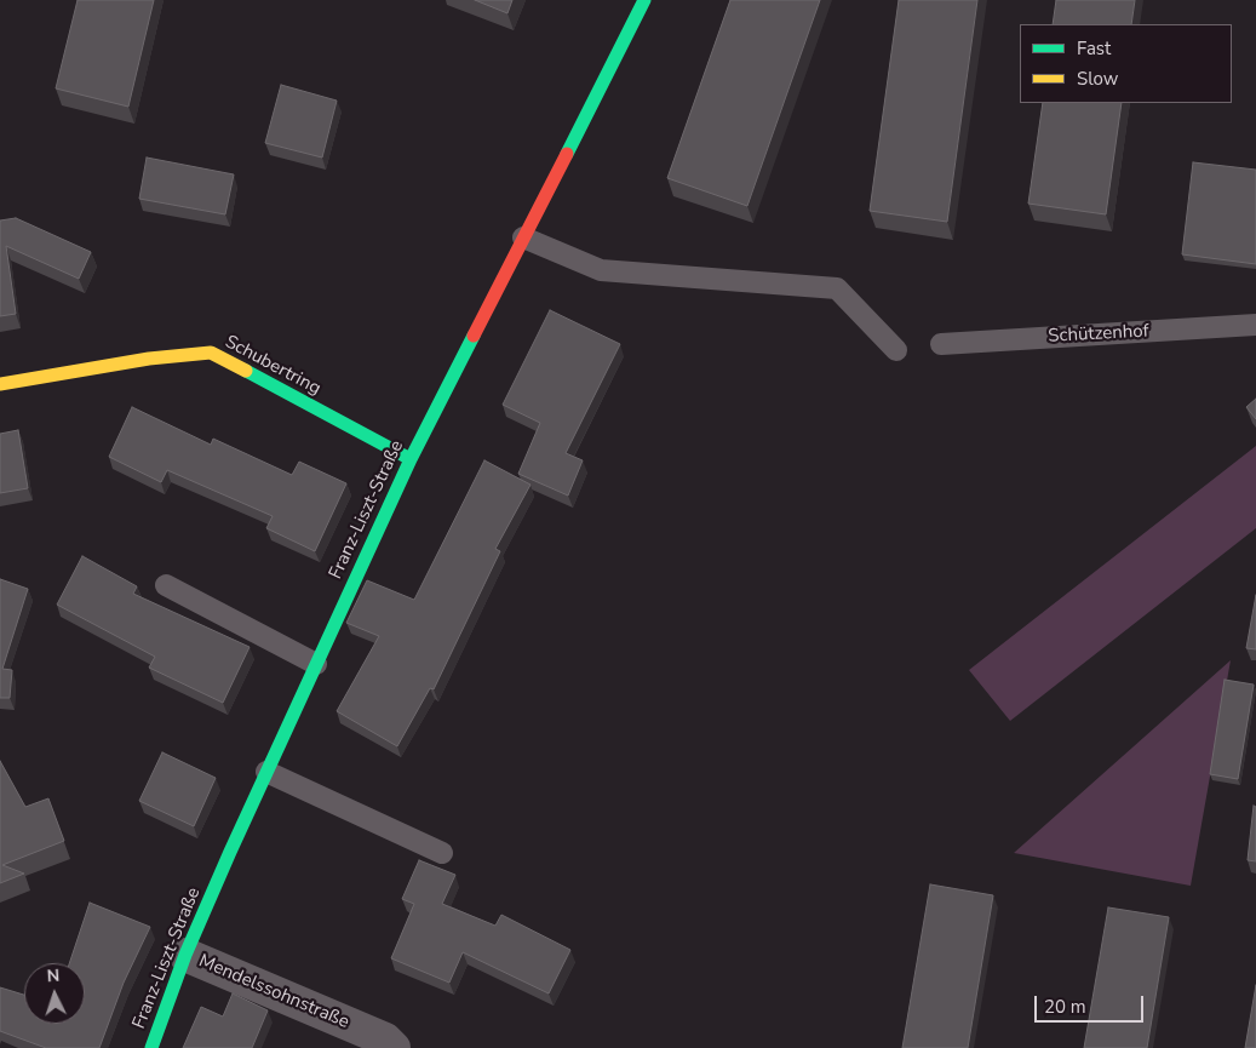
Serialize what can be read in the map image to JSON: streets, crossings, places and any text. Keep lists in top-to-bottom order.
{
  "streets": {
    "street": ["Schubertring", "Franz-Liszt-Straße", "Mendelssohnstraße"],
    "lane": ["Schützenhof"]
  },
  "crossings": [
    ["Schubertring", "Franz-Liszt-Straße"],
    ["Franz-Liszt-Straße", "Mendelssohnstraße"]
  ],
  "legend": ["Fast", "Slow"],
  "scale_bar": "20 m",
  "north": "top"
}
